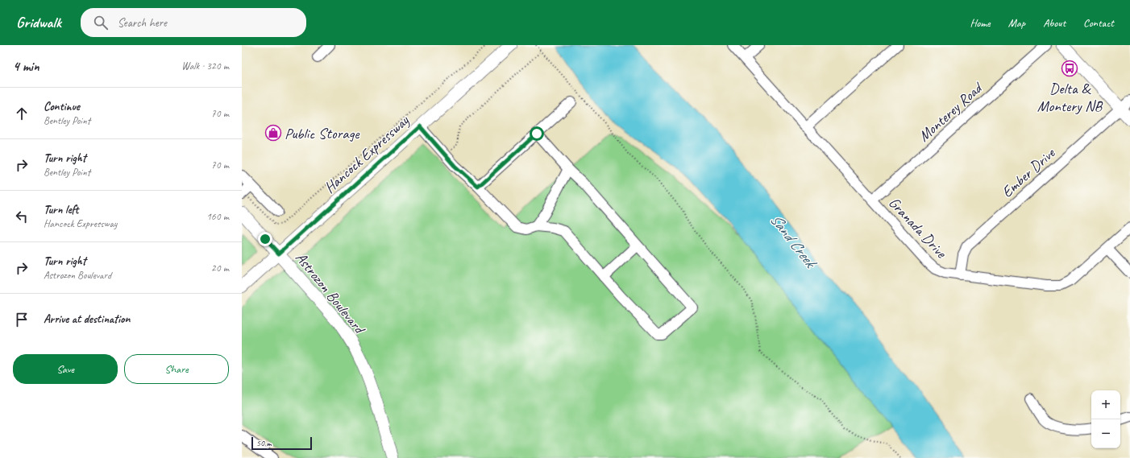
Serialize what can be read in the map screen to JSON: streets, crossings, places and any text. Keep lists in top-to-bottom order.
{
  "streets": {
    "main road": ["Hancock Expressway", "Astrozon Boulevard"],
    "street": ["Monterey Road", "Ember Drive", "Granada Drive"]
  },
  "crossings": [
    ["Monterey Road", "Granada Drive"],
    ["Hancock Expressway", "Astrozon Boulevard"],
    ["Ember Drive", "Granada Drive"]
  ],
  "water": ["Sand Creek"],
  "places": {
    "bus stop": ["Delta & Montery NB"],
    "shop": ["Public Storage"]
  },
  "scale_bar": "50 m",
  "page": {
    "header": "Gridwalk",
    "search": "Search here",
    "nav": [
      "Home",
      "Map",
      "About",
      "Contact"
    ],
    "heading": ["4 min", "Walk · 320 m"],
    "list": [
      ["Continue", "Bentley Point", "70 m"],
      ["Turn right", "Bentley Point", "70 m"],
      ["Turn left", "Hancock Expressway", "160 m"],
      ["Turn right", "Astrozon Boulevard", "20 m"],
      "Arrive at destination"
    ],
    "buttons": ["Save", "Share"],
    "map_buttons": ["+", "−"],
    "scale": "50 m"
  }
}
